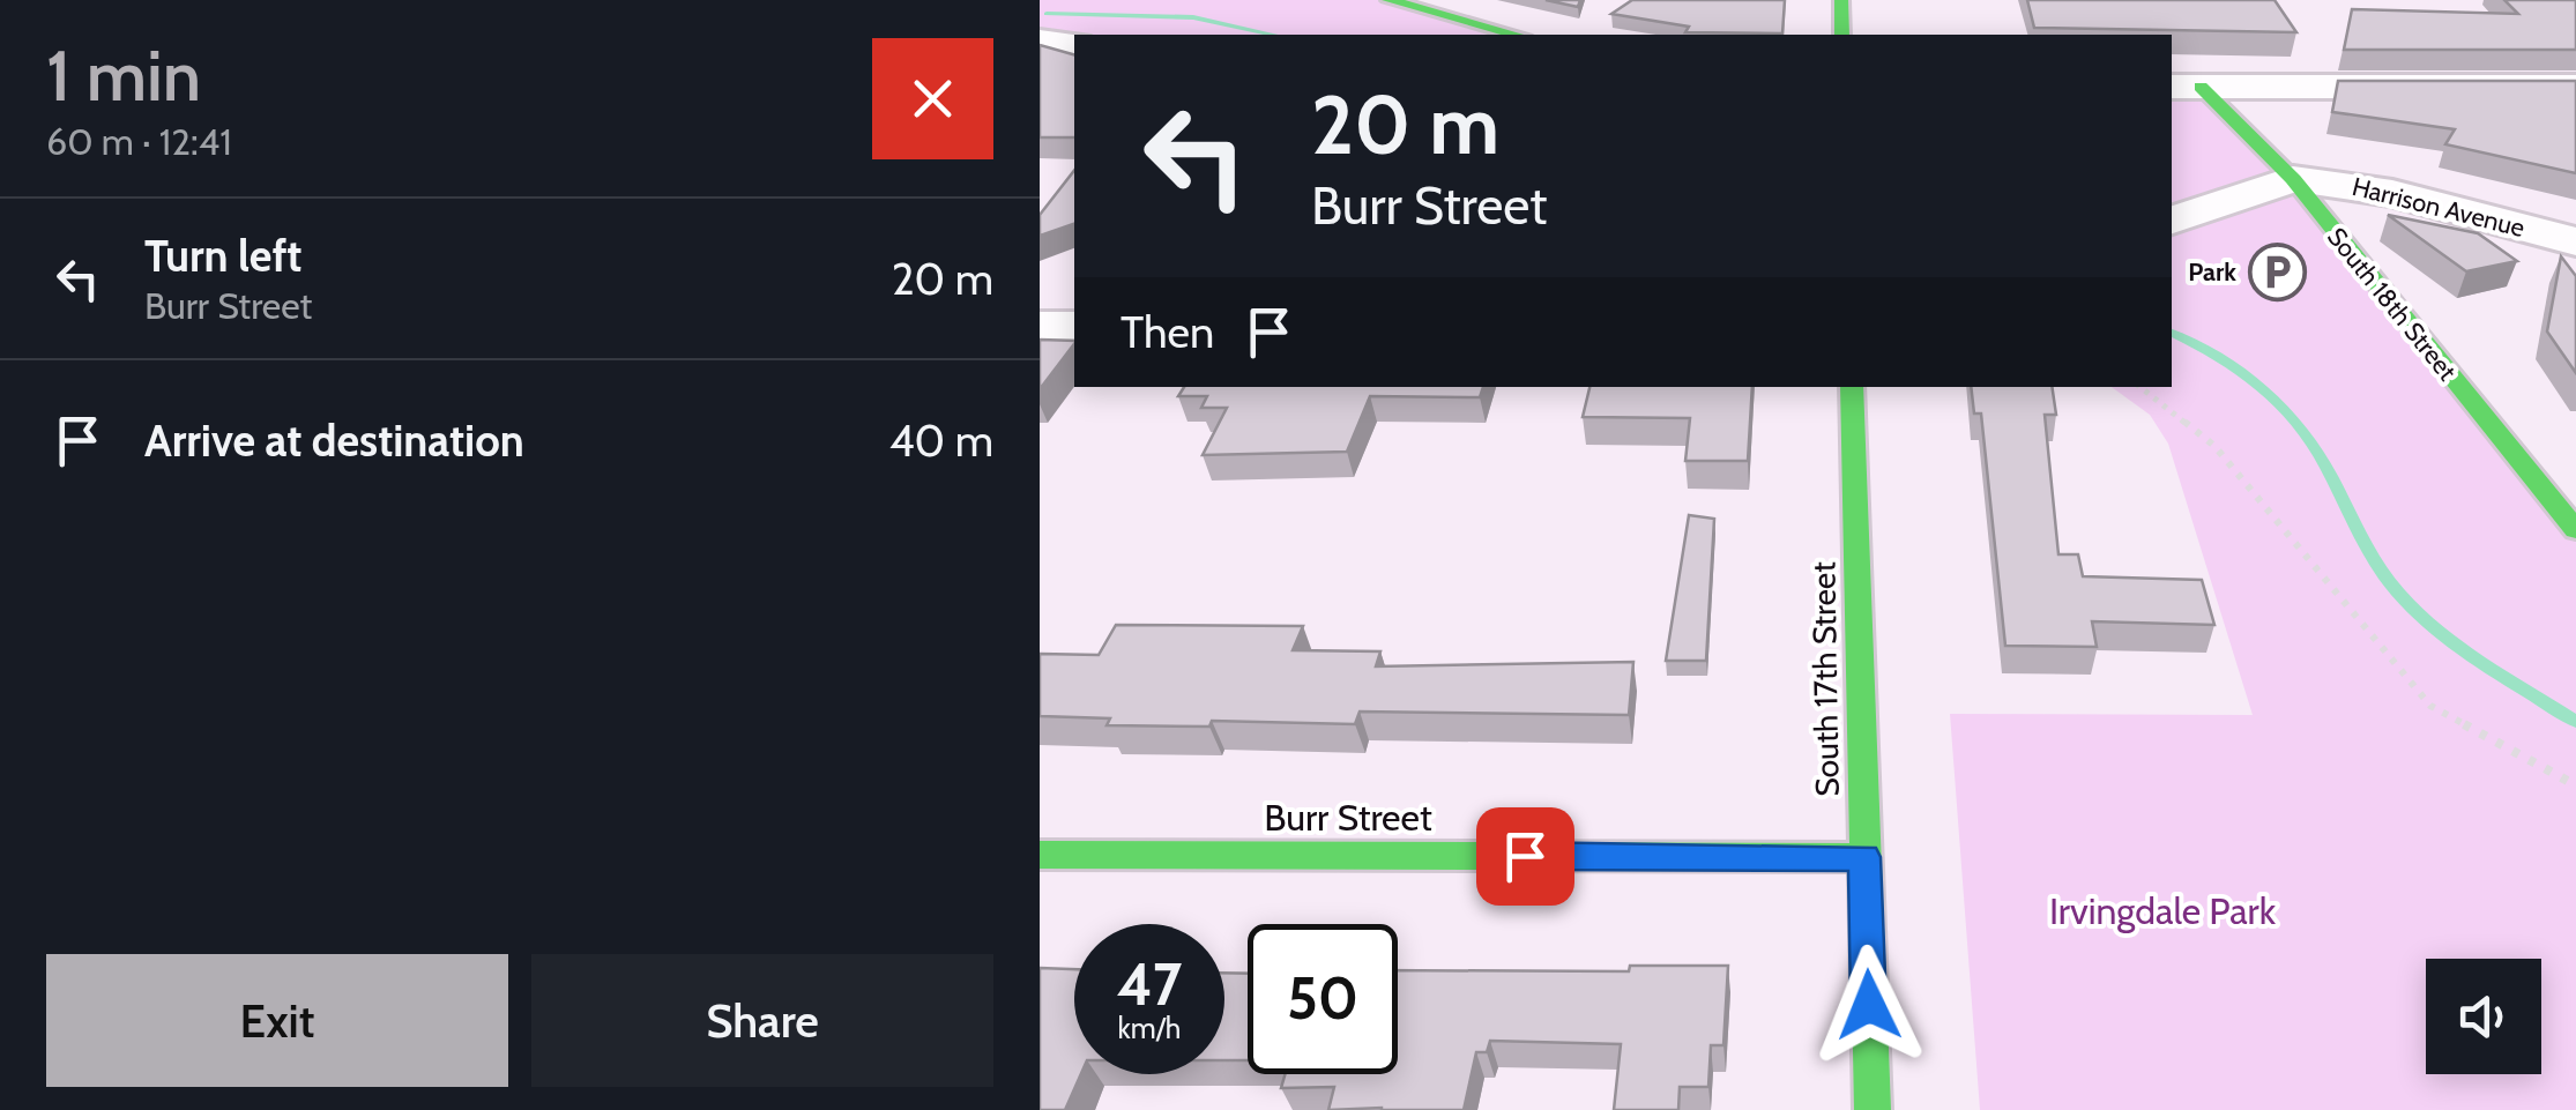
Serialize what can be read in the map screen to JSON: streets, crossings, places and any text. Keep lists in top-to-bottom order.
{
  "streets": {
    "street": [
      "Harrison Avenue",
      "South 18th Street",
      "South 17th Street",
      "Burr Street"
    ]
  },
  "crossings": [
    ["Harrison Avenue", "South 18th Street"],
    ["South 17th Street", "Burr Street"]
  ],
  "parks": ["Irvingdale Park"],
  "places": {
    "parking": ["Park"]
  },
  "page": {
    "heading": ["1 min", "60 m · 12:41"],
    "turn": ["20 m", "Burr Street"],
    "list": [
      {
        "name": "Turn left",
        "note": "Burr Street",
        "value": "20 m"
      },
      {
        "name": "Arrive at destination",
        "value": "40 m"
      }
    ],
    "then": "Then",
    "speed": "47 km/h",
    "limit": "50",
    "buttons": ["Exit", "Share"]
  }
}
